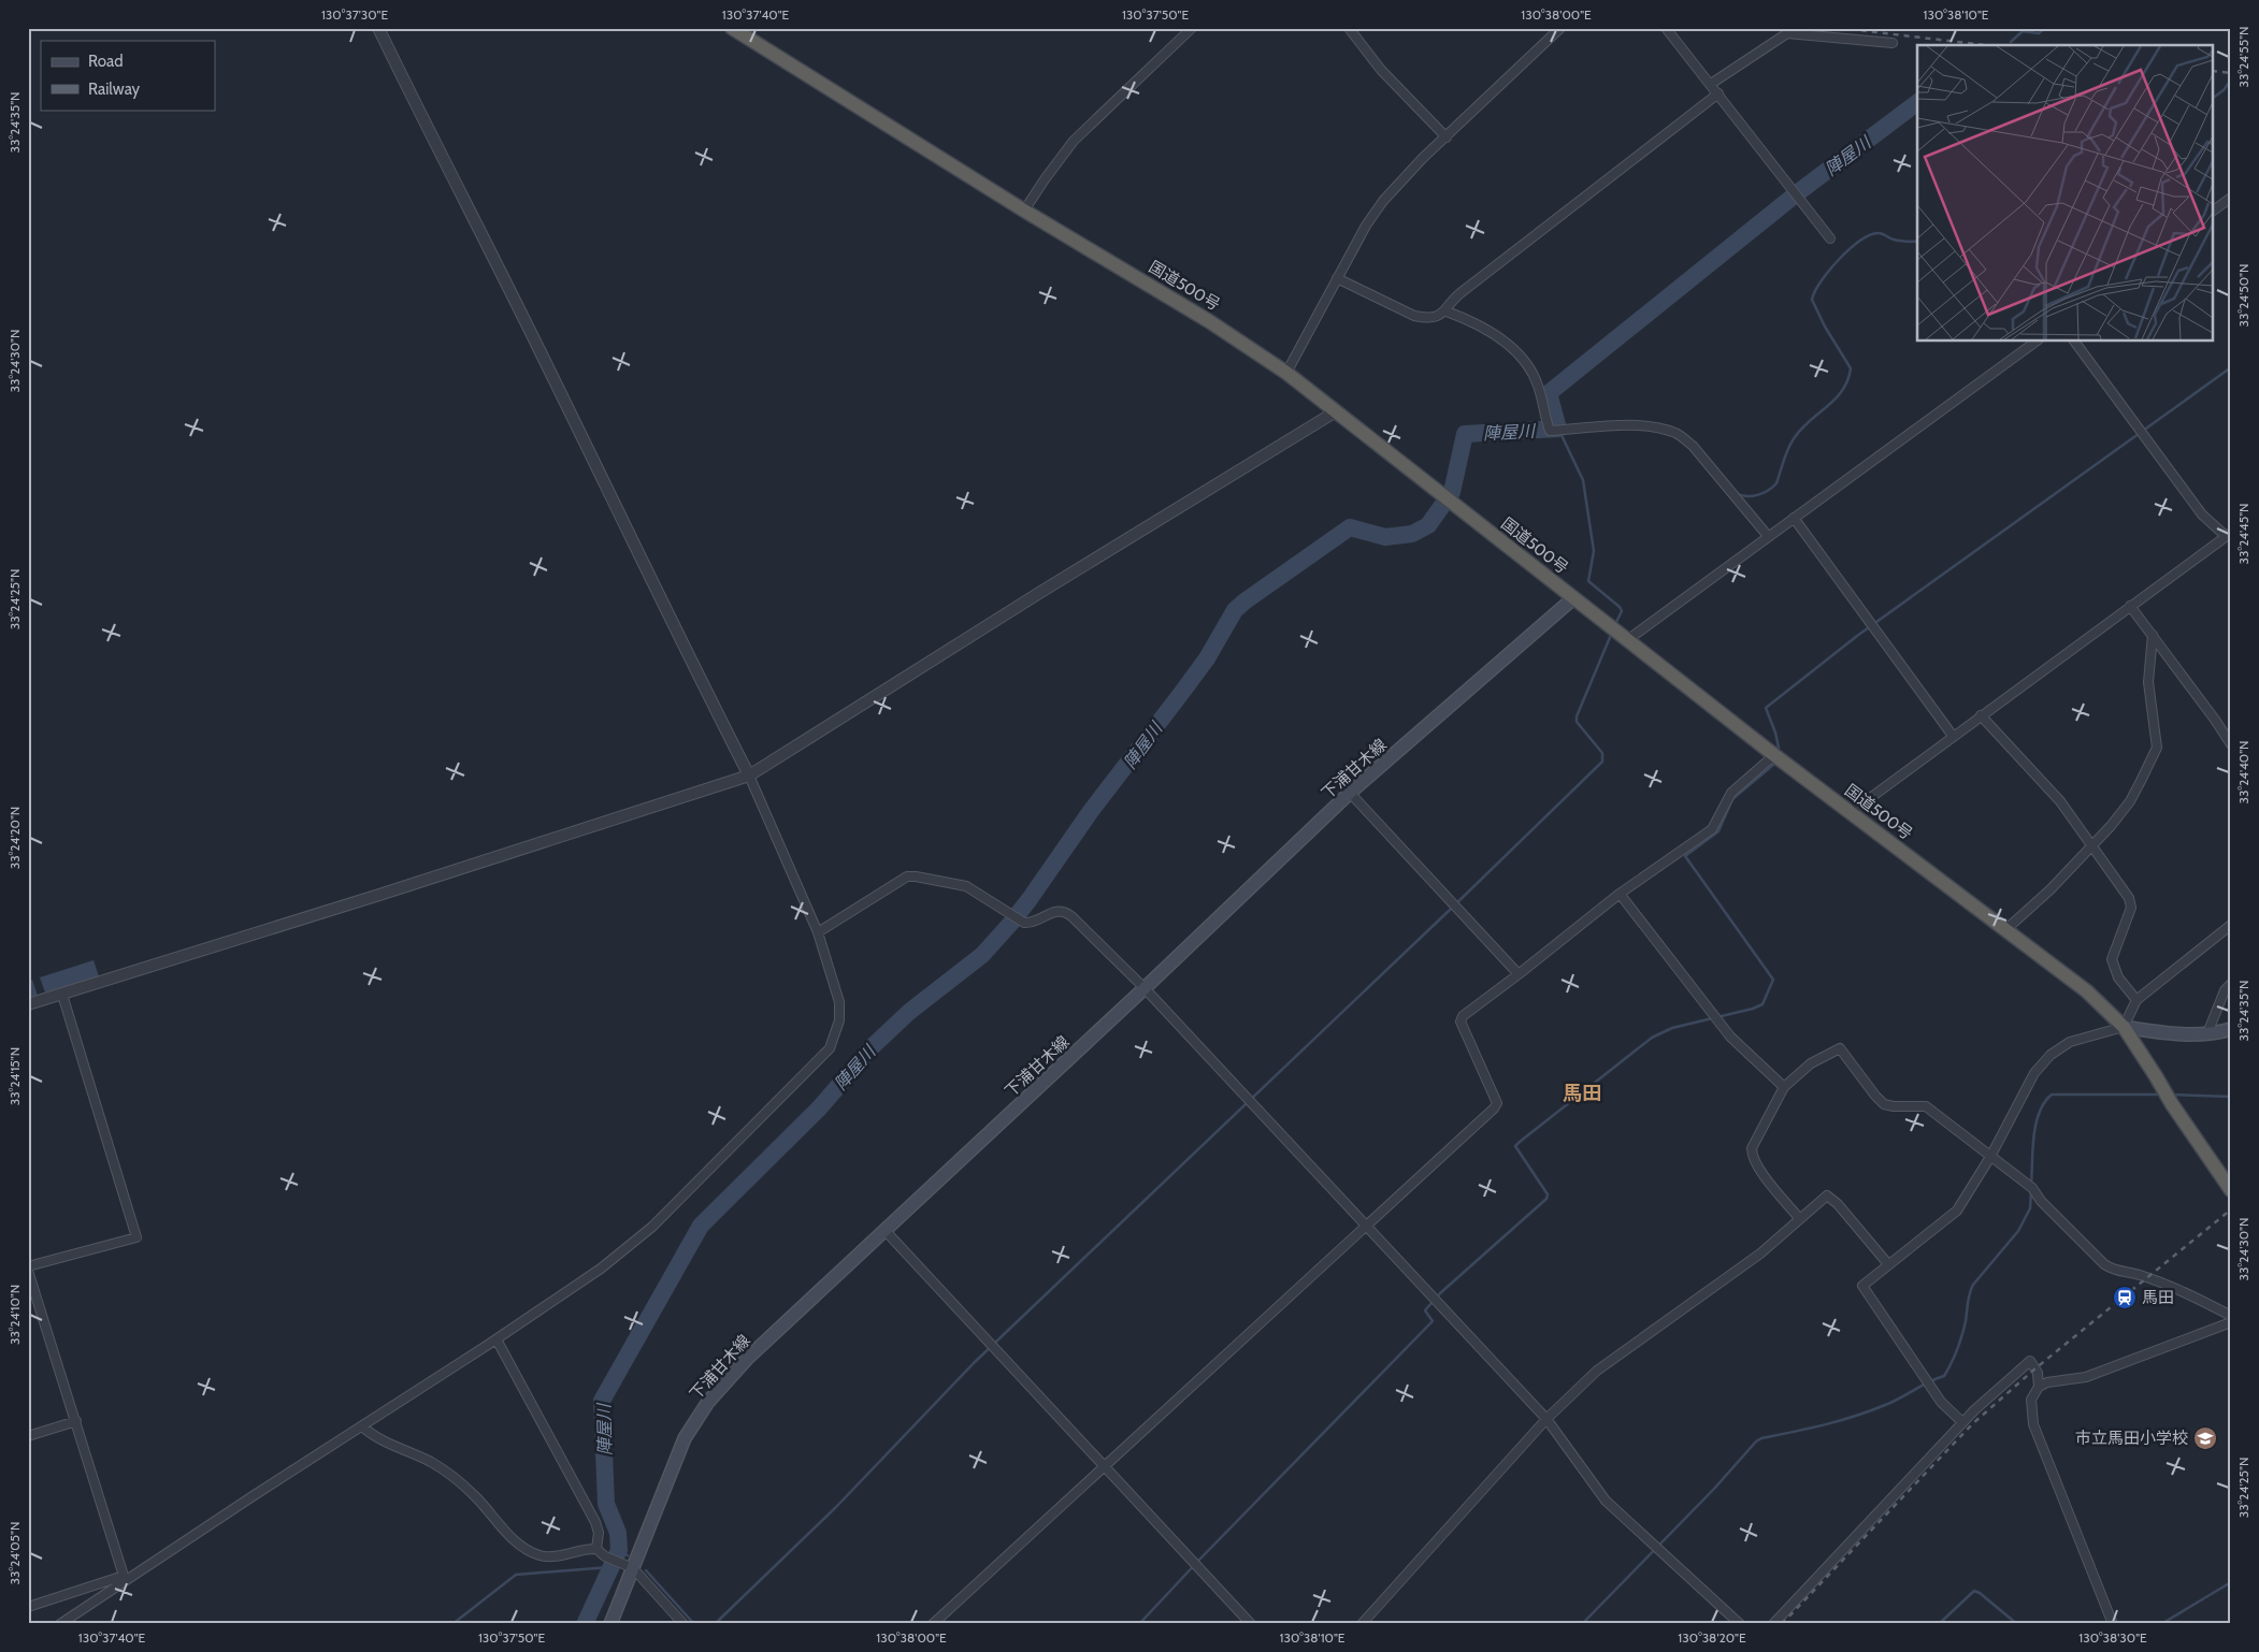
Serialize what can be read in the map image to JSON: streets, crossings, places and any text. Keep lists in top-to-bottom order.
{
  "streets": {
    "highway": ["国道500号"],
    "main road": ["下浦甘木線"]
  },
  "crossings": [
    ["国道500号", "下浦甘木線"]
  ],
  "districts": ["馬田"],
  "water": ["陣屋川"],
  "places": {
    "station": ["馬田"],
    "school or university": ["市立馬田小学校"]
  },
  "legend": ["Road", "Railway"],
  "coordinates": [
    "130°37'30\"E",
    "130°37'40\"E",
    "130°37'50\"E",
    "130°38'00\"E",
    "130°38'10\"E",
    "33°24'55\"N",
    "33°24'35\"N",
    "33°24'50\"N",
    "33°24'30\"N",
    "33°24'45\"N",
    "33°24'25\"N",
    "33°24'40\"N",
    "33°24'20\"N",
    "33°24'15\"N",
    "33°24'10\"N",
    "33°24'05\"N",
    "130°38'20\"E",
    "130°38'30\"E"
  ]
}
